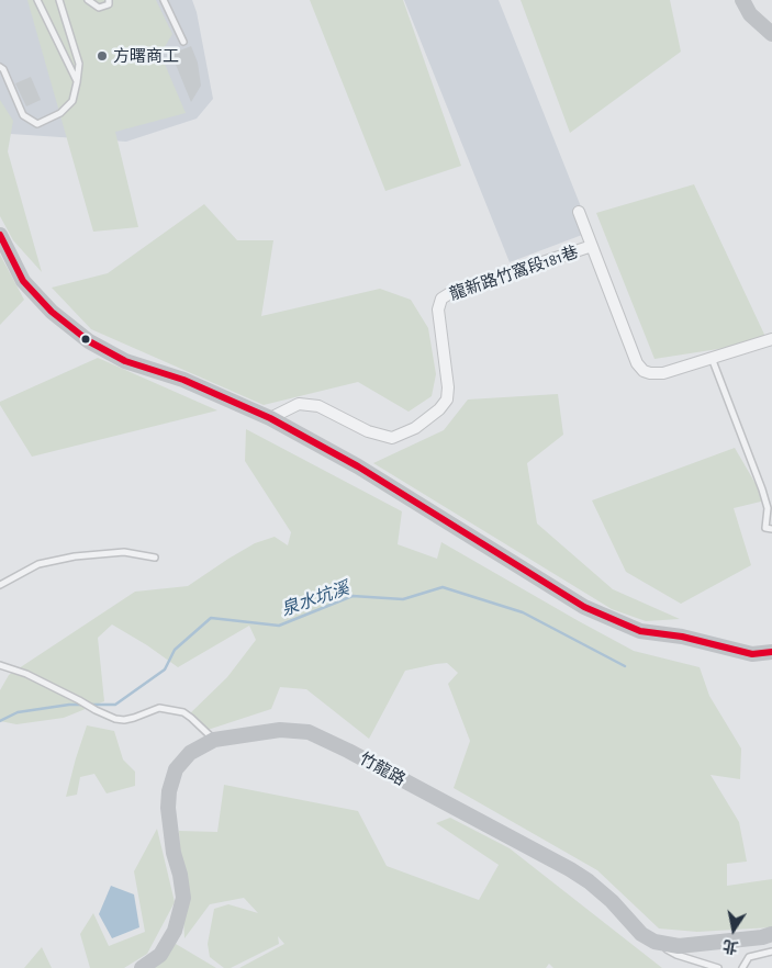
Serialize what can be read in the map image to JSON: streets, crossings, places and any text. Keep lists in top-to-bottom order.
{
  "streets": {
    "street": ["龍新路竹窩段181巷", "竹龍路"]
  },
  "water": ["泉水坑溪"],
  "places": ["方曙商工"],
  "north": "bottom"
}
